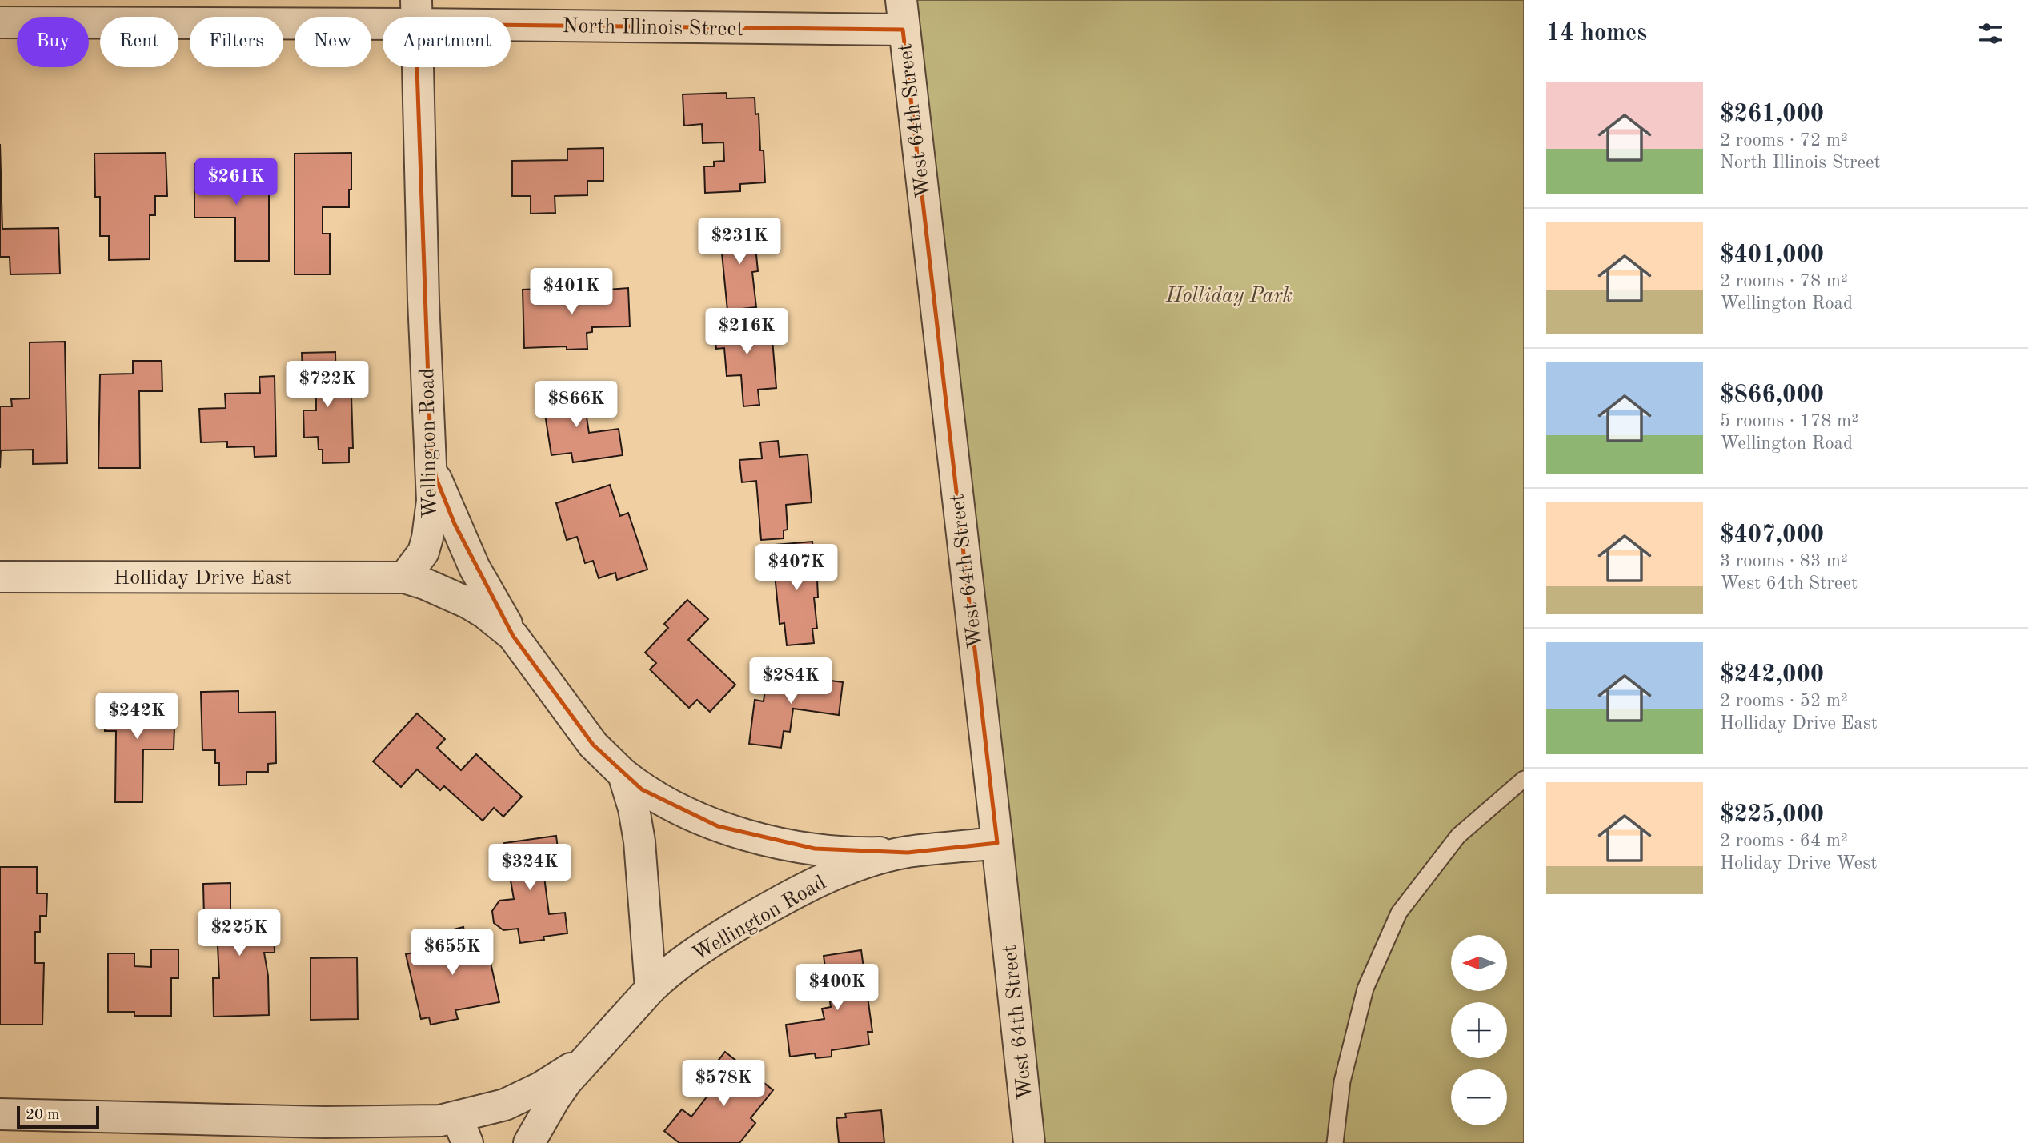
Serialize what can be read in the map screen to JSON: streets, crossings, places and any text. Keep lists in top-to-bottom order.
{
  "streets": {
    "street": [
      "North Illinois Street",
      "West 64th Street",
      "Wellington Road",
      "Holliday Drive East"
    ]
  },
  "crossings": [
    ["North Illinois Street", "West 64th Street"],
    ["North Illinois Street", "Wellington Road"],
    ["West 64th Street", "Wellington Road"],
    ["Wellington Road", "Holliday Drive East"]
  ],
  "parks": ["Holliday Park"],
  "scale_bar": "20 m",
  "north": "left",
  "page": {
    "heading": "14 homes",
    "chip": [
      "Buy",
      "Rent",
      "Filters",
      "New",
      "Apartment"
    ],
    "list": [
      {
        "name": "$261,000",
        "note": "2 rooms · 72 m² · North Illinois Street"
      },
      {
        "name": "$401,000",
        "note": "2 rooms · 78 m² · Wellington Road"
      },
      {
        "name": "$866,000",
        "note": "5 rooms · 178 m² · Wellington Road"
      },
      {
        "name": "$407,000",
        "note": "3 rooms · 83 m² · West 64th Street"
      },
      {
        "name": "$242,000",
        "note": "2 rooms · 52 m² · Holliday Drive East"
      },
      {
        "name": "$225,000",
        "note": "2 rooms · 64 m² · Holiday Drive West"
      }
    ],
    "price": [
      "$261K",
      "$231K",
      "$401K",
      "$216K",
      "$722K",
      "$866K",
      "$407K",
      "$284K",
      "$242K",
      "$324K",
      "$225K",
      "$655K",
      "$400K",
      "$578K"
    ],
    "map_buttons": ["+", "−"],
    "scale": "20 m"
  }
}
